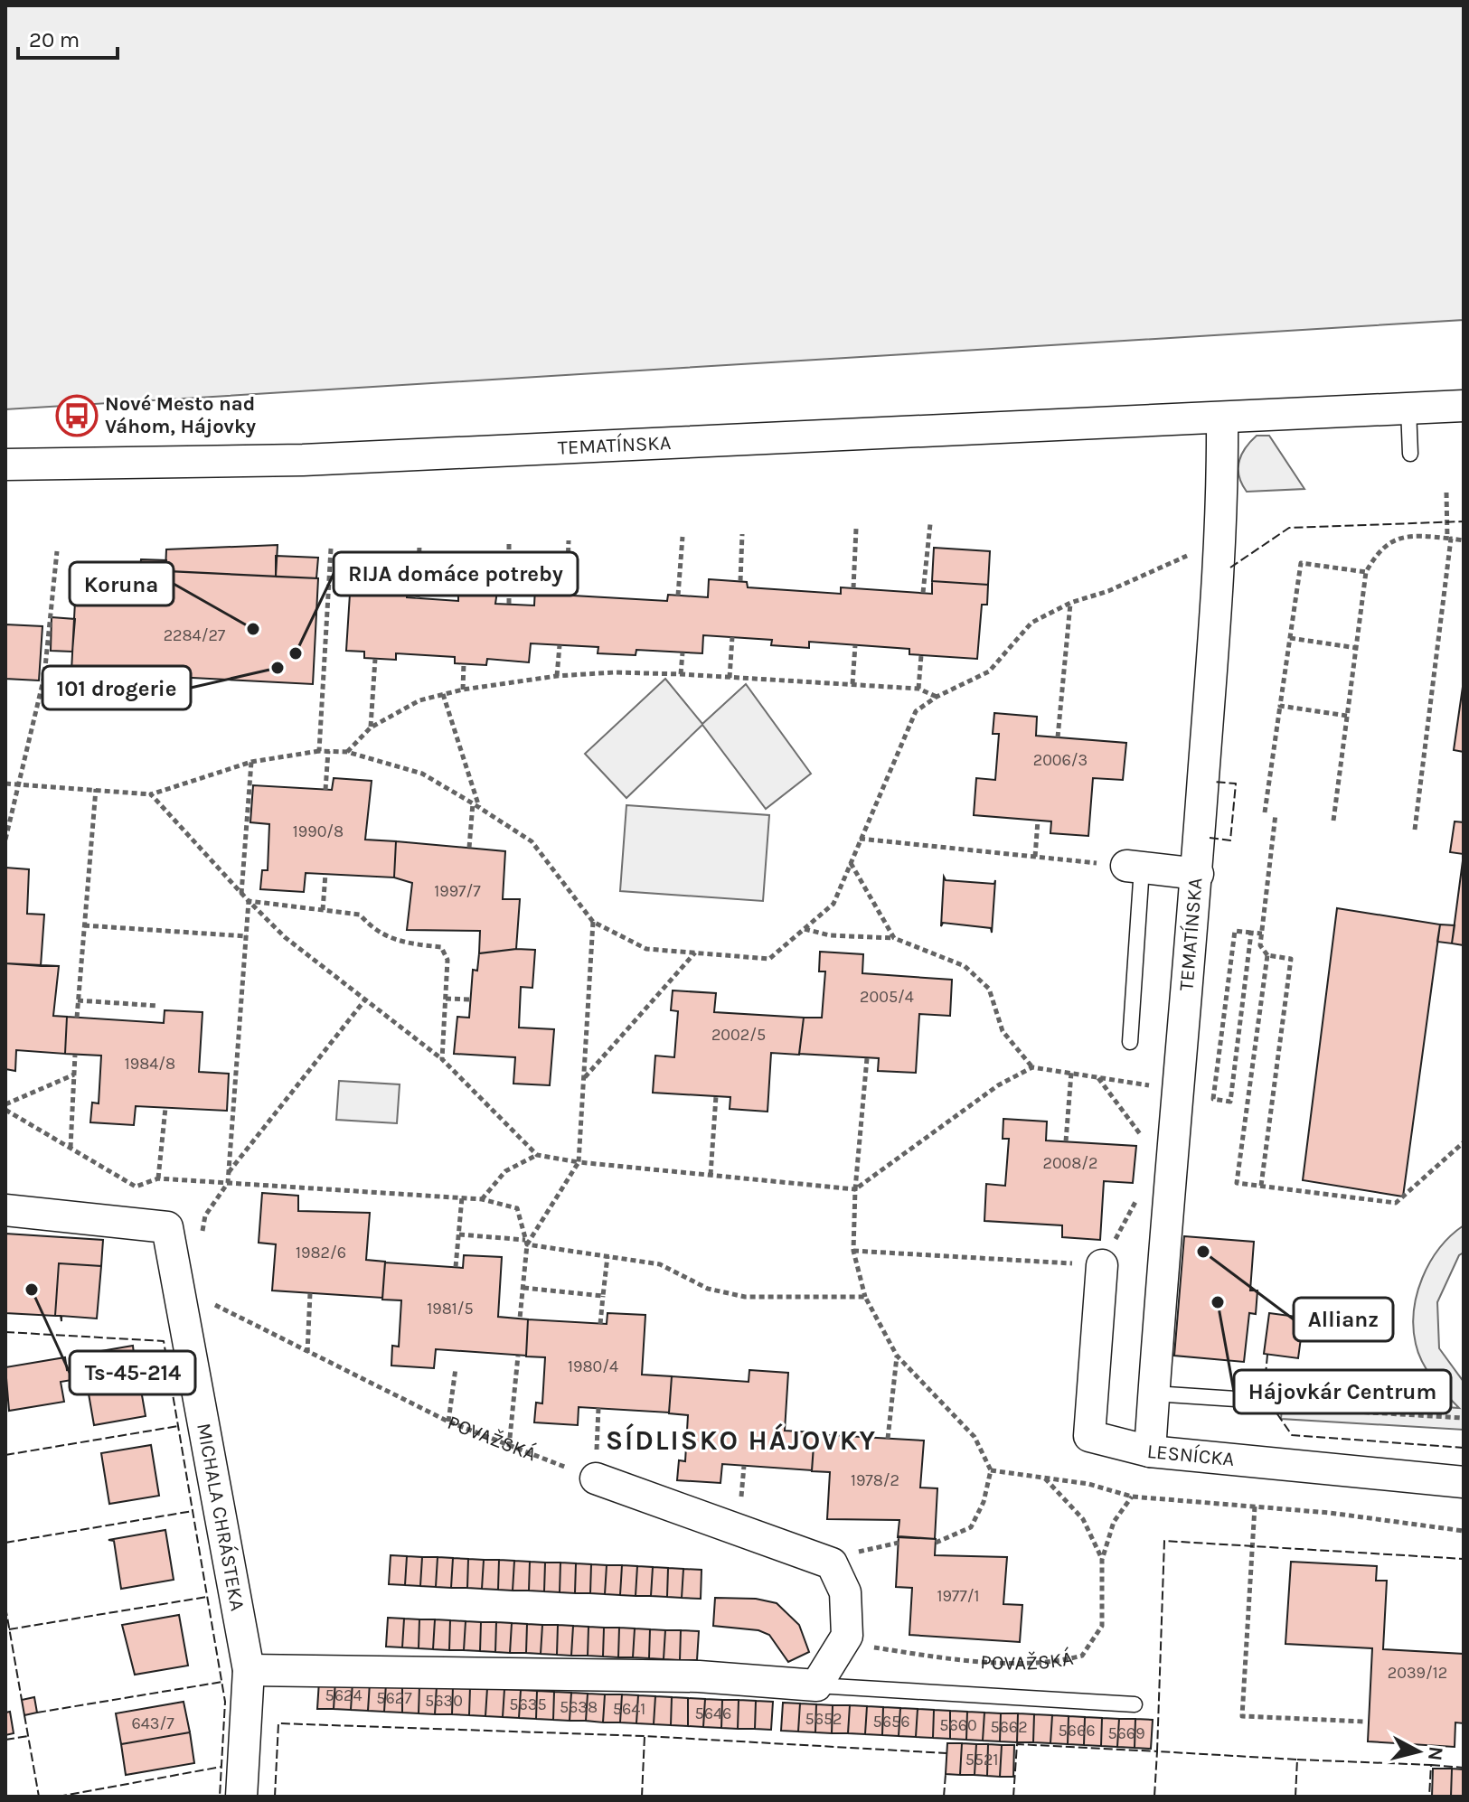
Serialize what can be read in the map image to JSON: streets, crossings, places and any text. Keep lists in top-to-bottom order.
{
  "streets": {
    "street": ["TEMATÍNSKA", "LESNÍCKA", "MICHALA CHRÁSTEKA"],
    "path": ["POVAŽSKÁ"]
  },
  "crossings": [
    ["TEMATÍNSKA", "LESNÍCKA"]
  ],
  "districts": ["SÍDLISKO HÁJOVKY"],
  "places": {
    "bus stop": ["Nové Mesto nad Váhom, Hájovky"],
    "other": [
      "Koruna",
      "RIJA domáce potreby",
      "101 drogerie",
      "Allianz",
      "Ts-45-214",
      "Hájovkár Centrum"
    ]
  },
  "house_numbers": [
    "2284/27",
    "2006/3",
    "1990/8",
    "1997/7",
    "2005/4",
    "2002/5",
    "1984/8",
    "2008/2",
    "1982/6",
    "1981/5",
    "1980/4",
    "1978/2",
    "1977/1",
    "2039/12",
    "5624",
    "5627",
    "5630",
    "5635",
    "5638",
    "5641",
    "5646",
    "5652",
    "5656",
    "643/7",
    "5660",
    "5662",
    "5666",
    "5669",
    "5521"
  ],
  "scale_bar": "20 m",
  "north": "right"
}
